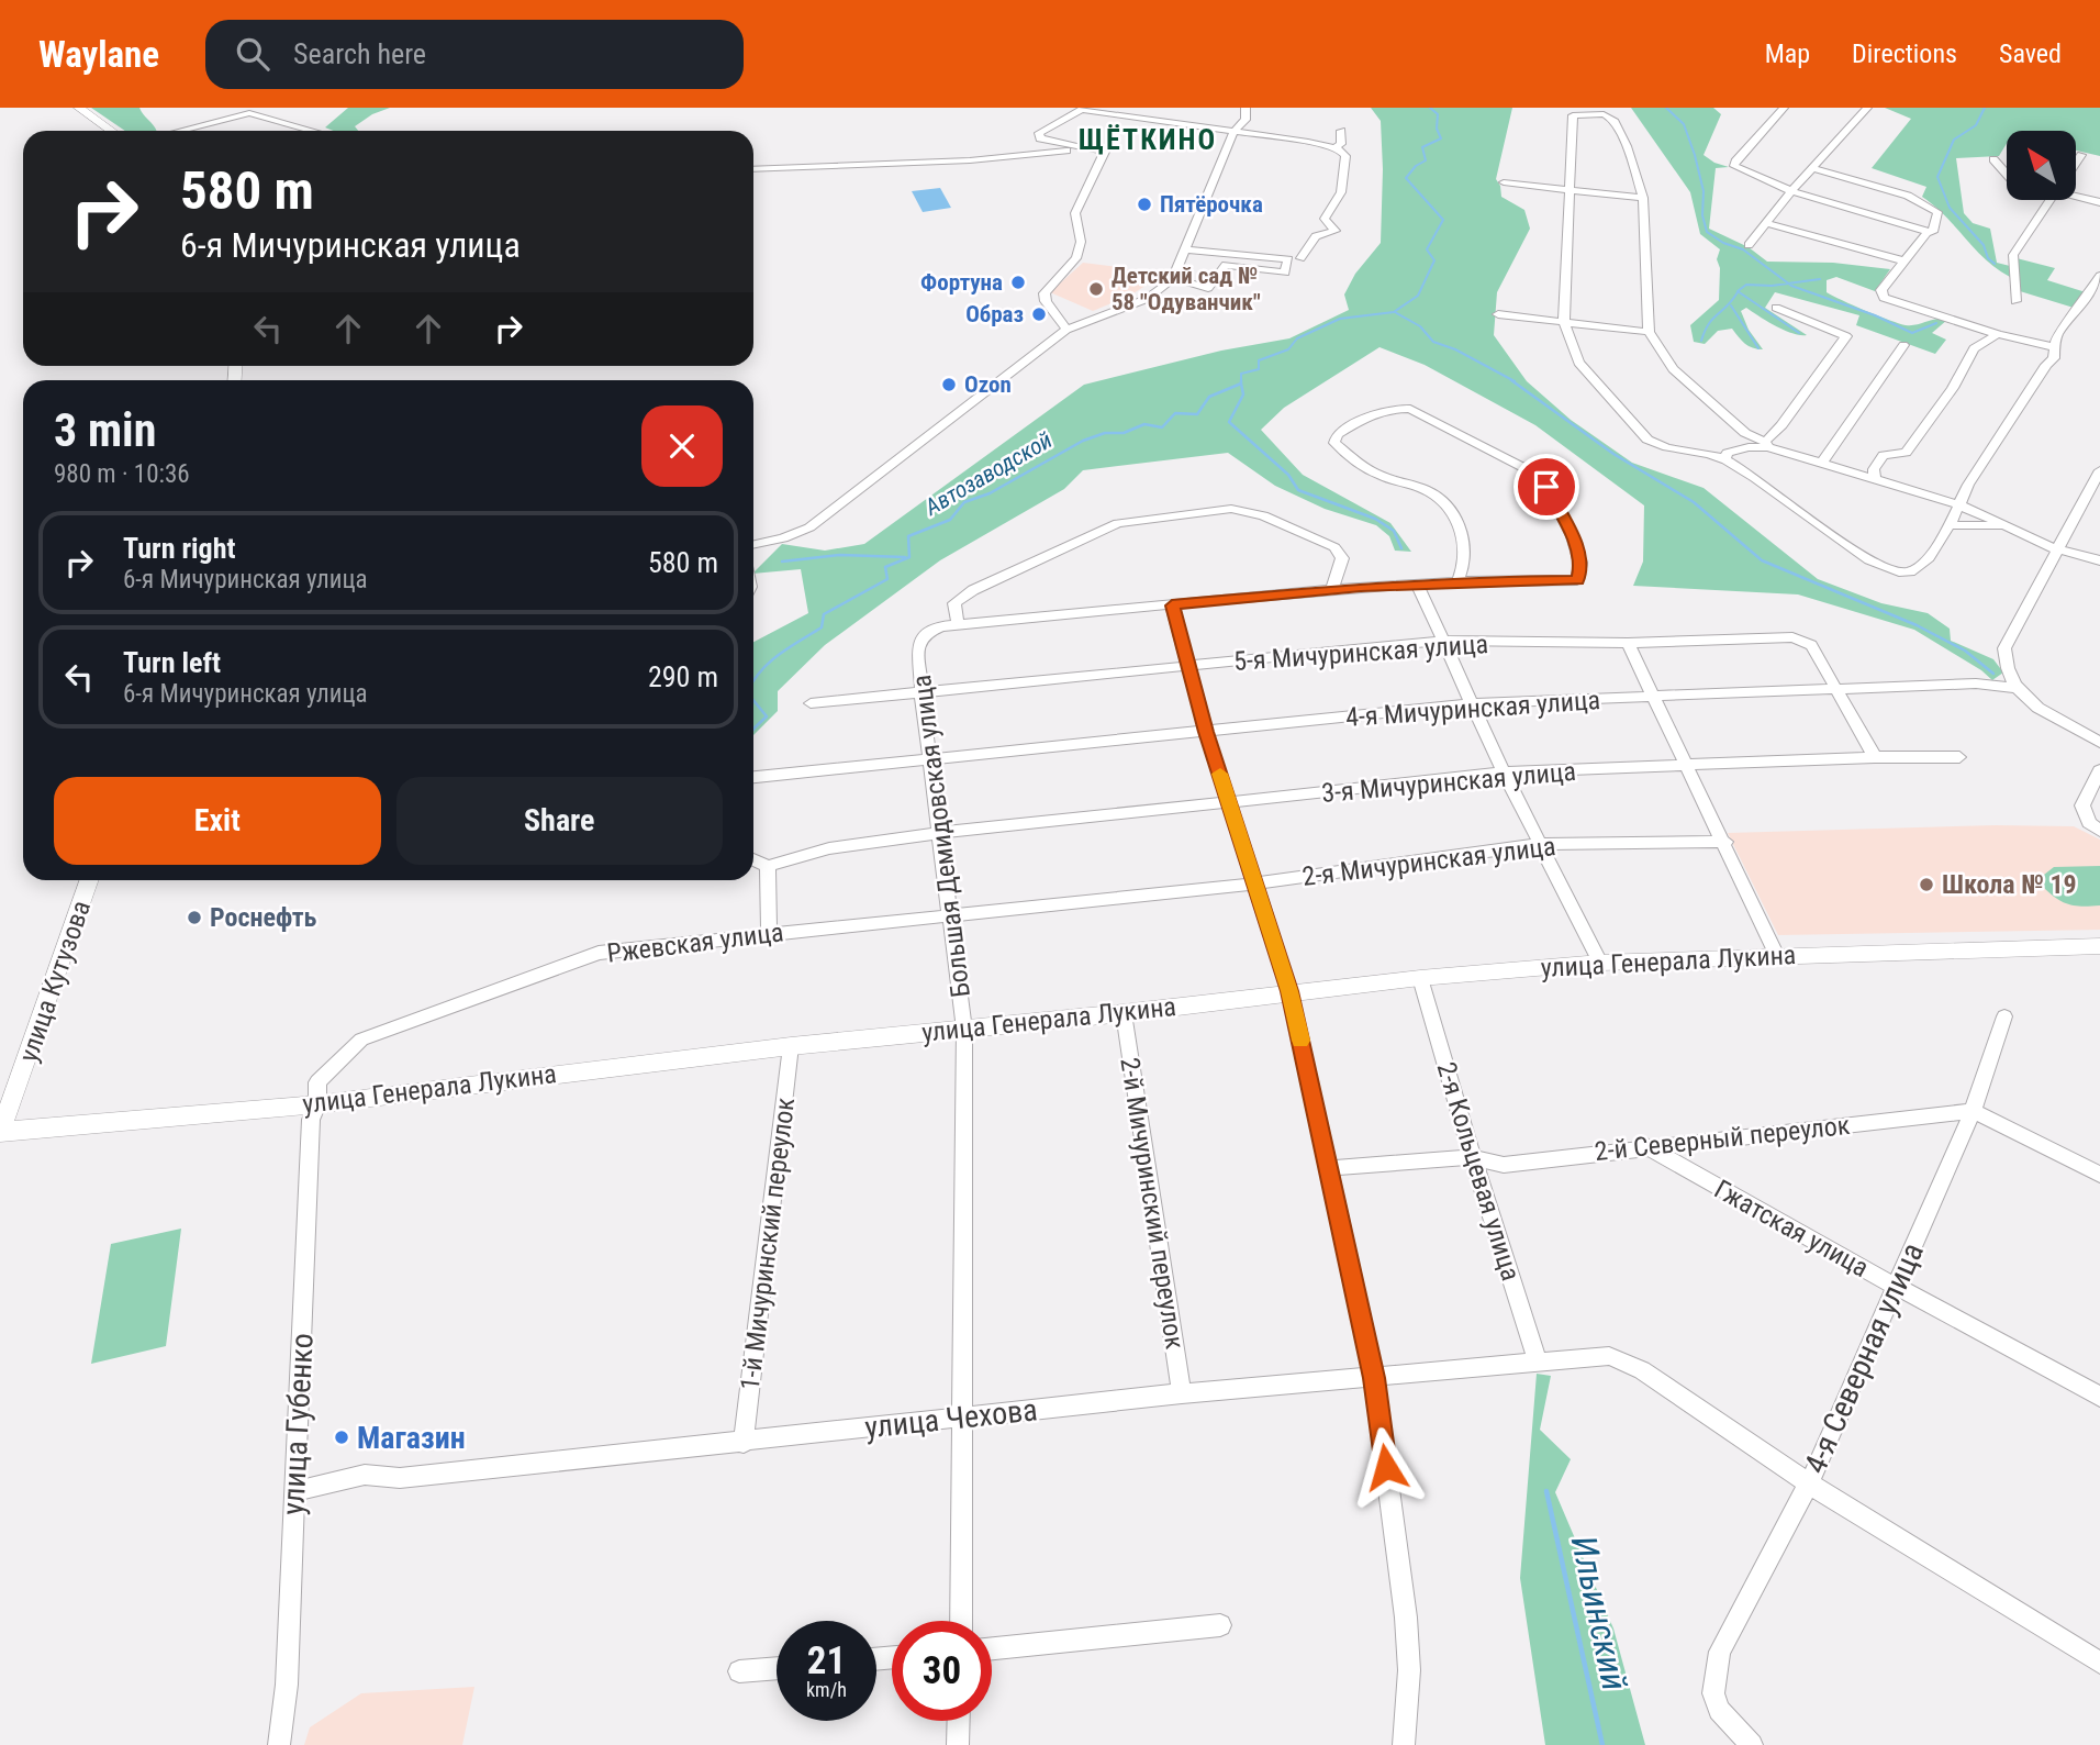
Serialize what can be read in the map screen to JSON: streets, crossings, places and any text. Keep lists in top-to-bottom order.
{
  "streets": {
    "main road": ["улица Генерала Лукина", "улица Кутузова"],
    "street": [
      "5-я Мичуринская улица",
      "4-я Мичуринская улица",
      "3-я Мичуринская улица",
      "Большая Демидовская улица",
      "2-я Мичуринская улица",
      "Ржевская улица",
      "2-й Северный переулок",
      "2-я Кольцевая улица",
      "2-й Мичуринский переулок",
      "Гжатская улица",
      "1-й Мичуринский переулок",
      "4-я Северная улица",
      "улица Чехова",
      "улица Губенко"
    ]
  },
  "crossings": [
    ["5-я Мичуринская улица", "4-я Мичуринская улица"],
    ["5-я Мичуринская улица", "Большая Демидовская улица"],
    ["4-я Мичуринская улица", "Большая Демидовская улица"],
    ["3-я Мичуринская улица", "Большая Демидовская улица"],
    ["Большая Демидовская улица", "2-я Мичуринская улица"],
    ["Большая Демидовская улица", "Ржевская улица"],
    ["Большая Демидовская улица", "улица Генерала Лукина"],
    ["Большая Демидовская улица", "улица Чехова"],
    ["2-я Мичуринская улица", "Ржевская улица"],
    ["Ржевская улица", "улица Губенко"],
    ["улица Генерала Лукина", "улица Кутузова"],
    ["улица Генерала Лукина", "2-я Кольцевая улица"],
    ["улица Генерала Лукина", "2-й Мичуринский переулок"],
    ["улица Генерала Лукина", "1-й Мичуринский переулок"],
    ["улица Генерала Лукина", "улица Губенко"],
    ["2-й Северный переулок", "2-я Кольцевая улица"],
    ["2-й Северный переулок", "Гжатская улица"],
    ["2-й Северный переулок", "4-я Северная улица"],
    ["2-я Кольцевая улица", "улица Чехова"],
    ["2-й Мичуринский переулок", "улица Чехова"],
    ["Гжатская улица", "4-я Северная улица"],
    ["1-й Мичуринский переулок", "улица Чехова"],
    ["4-я Северная улица", "улица Чехова"],
    ["улица Чехова", "улица Губенко"]
  ],
  "districts": ["ЩЁТКИНО"],
  "water": ["Автозаводской", "Ильинский"],
  "places": [
    "Пятёрочка",
    "Фортуна",
    "Детский сад № 58 \"Одуванчик\"",
    "Образ",
    "Ozon",
    "Школа № 19",
    "Роснефть",
    "Магазин"
  ],
  "north": "top left",
  "page": {
    "header": "Waylane",
    "search": "Search here",
    "nav": ["Map", "Directions", "Saved"],
    "turn": ["580 m", "6-я Мичуринская улица"],
    "heading": ["3 min", "980 m · 10:36"],
    "list": [
      {
        "name": "Turn right",
        "note": "6-я Мичуринская улица",
        "value": "580 m"
      },
      {
        "name": "Turn left",
        "note": "6-я Мичуринская улица",
        "value": "290 m"
      }
    ],
    "buttons": ["Exit", "Share"],
    "speed": "21 km/h",
    "limit": "30"
  }
}
